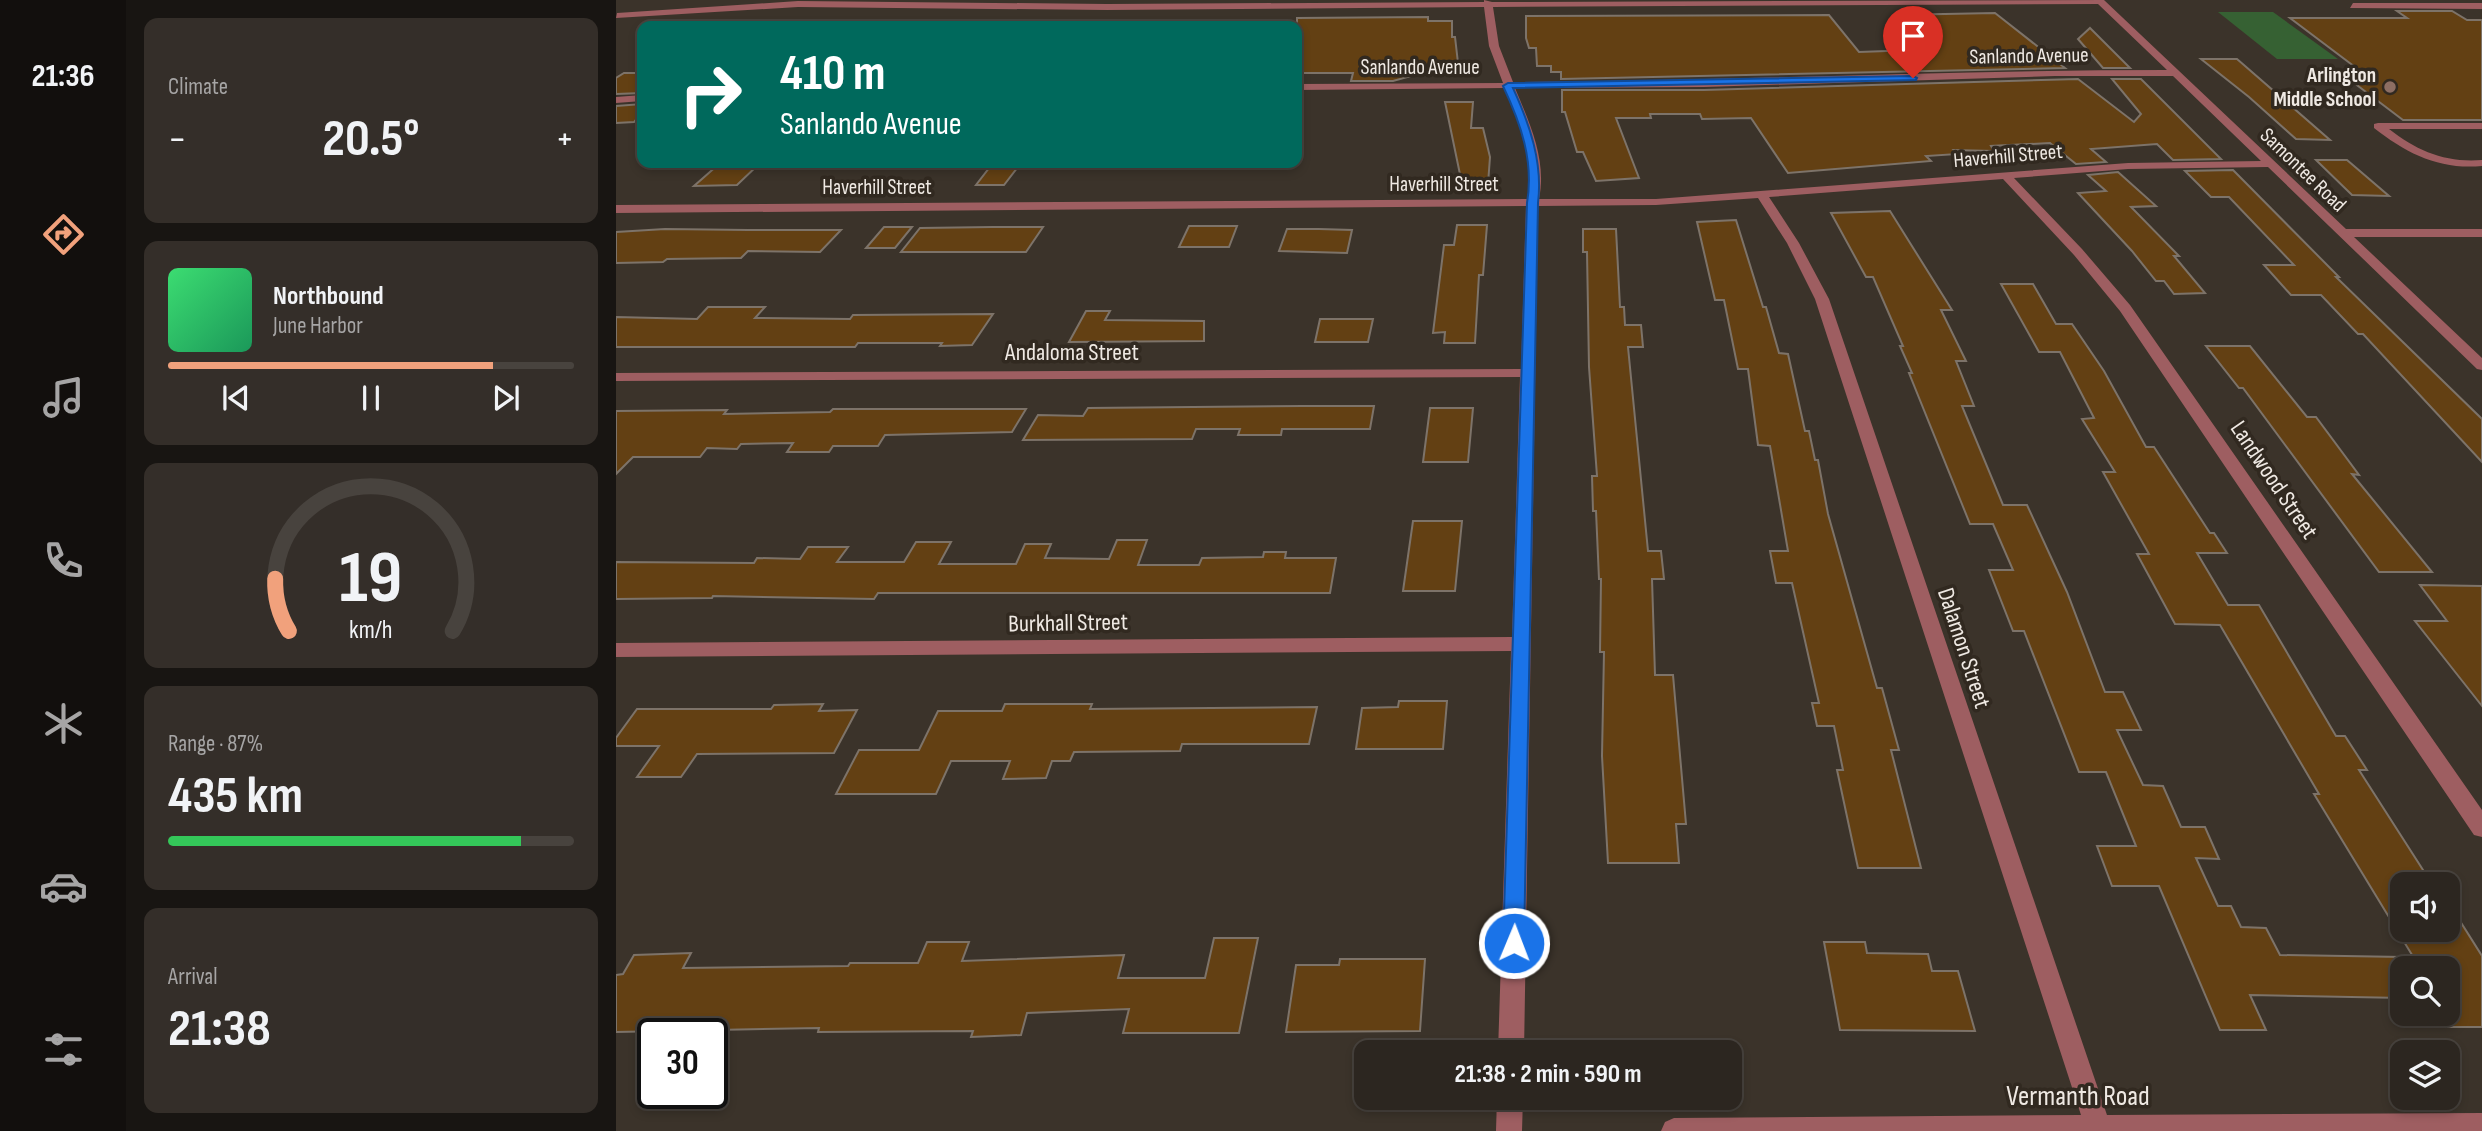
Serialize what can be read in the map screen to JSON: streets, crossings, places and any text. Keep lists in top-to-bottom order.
{
  "streets": {
    "street": [
      "Sanlando Avenue",
      "Haverhill Street",
      "Samontee Road",
      "Andaloma Street",
      "Landwood Street",
      "Burkhall Street",
      "Dalamon Street",
      "Vermanth Road"
    ]
  },
  "crossings": [
    ["Sanlando Avenue", "Samontee Road"],
    ["Haverhill Street", "Samontee Road"],
    ["Haverhill Street", "Landwood Street"],
    ["Haverhill Street", "Dalamon Street"],
    ["Dalamon Street", "Vermanth Road"]
  ],
  "places": ["Arlington Middle School"],
  "page": {
    "tabs": "21:36",
    "tile": [
      "Climate",
      ["Range · 87%", "435 km"],
      ["Arrival", "21:38"]
    ],
    "turn": ["410 m", "Sanlando Avenue"],
    "heat": ["−", "20.5°", "+"],
    "song": ["Northbound", "June Harbor"],
    "limit": "30",
    "trip": "21:38 · 2 min · 590 m",
    "gauge": ["19", "km/h"]
  }
}
